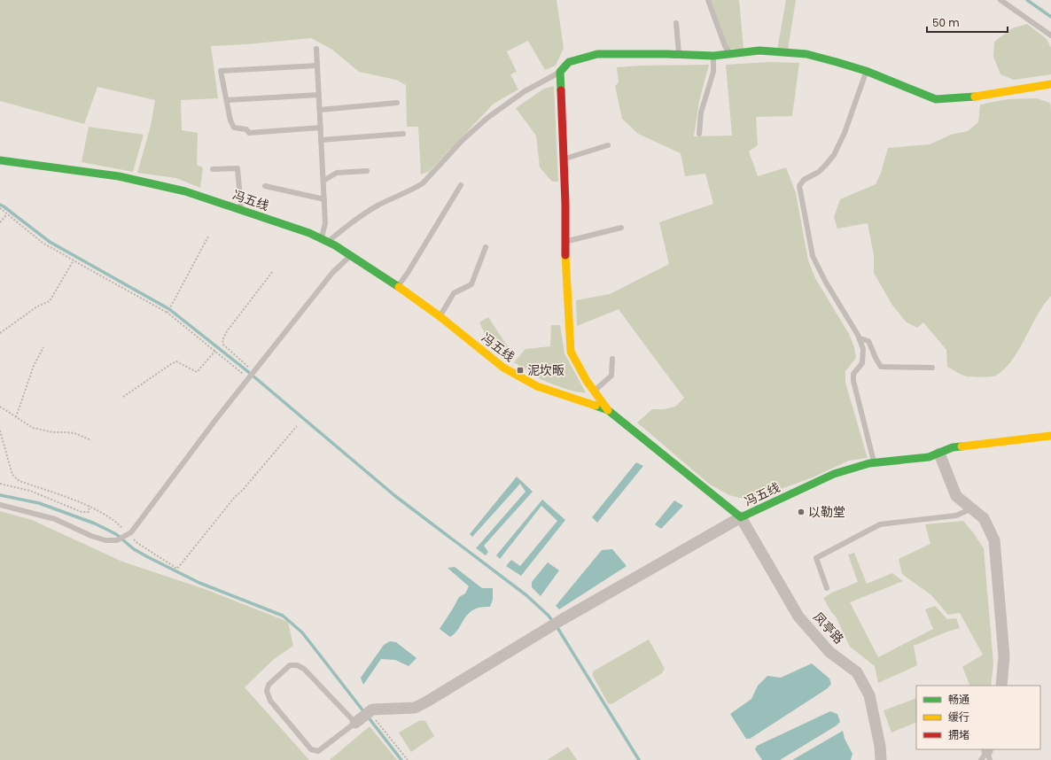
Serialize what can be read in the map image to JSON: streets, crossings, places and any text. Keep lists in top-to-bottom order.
{
  "streets": {
    "street": ["冯五线", "凤亭路"]
  },
  "crossings": [
    ["冯五线", "凤亭路"]
  ],
  "places": {
    "transit": ["泥坎畈"],
    "other": ["以勒堂"]
  },
  "legend": ["畅通", "缓行", "拥堵"],
  "scale_bar": "50 m"
}
